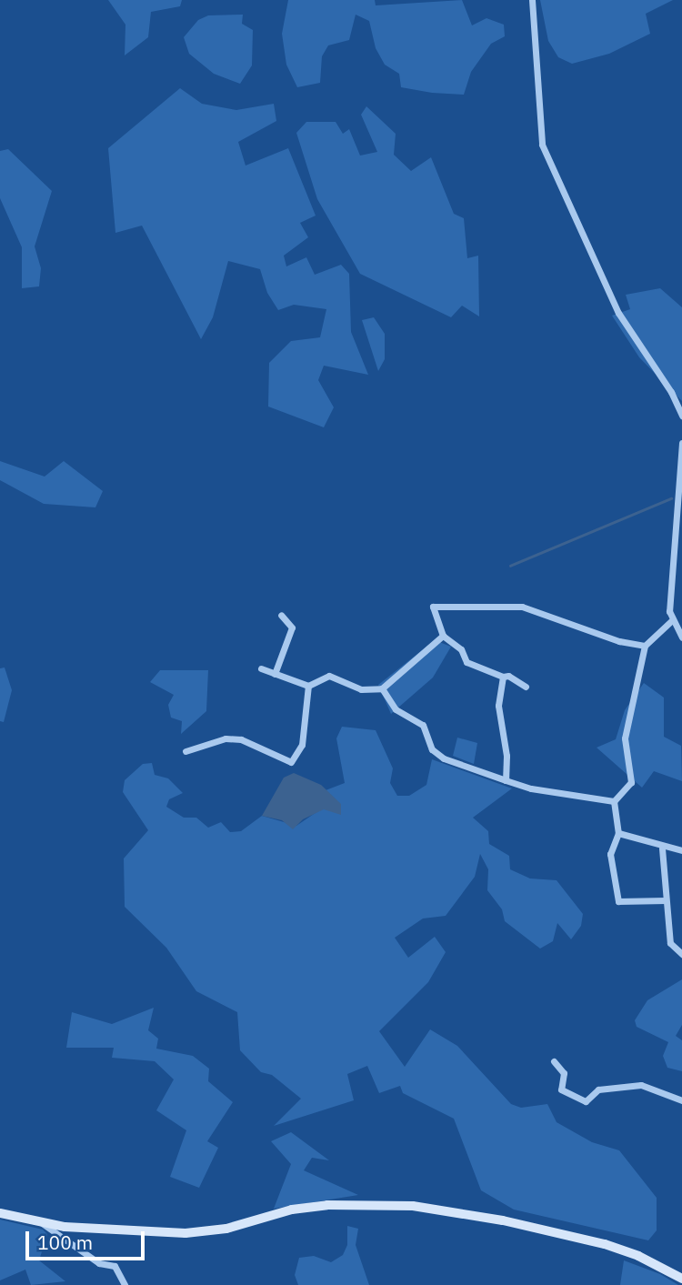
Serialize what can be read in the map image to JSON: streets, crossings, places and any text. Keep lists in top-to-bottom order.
{
  "scale_bar": "100 m"
}
